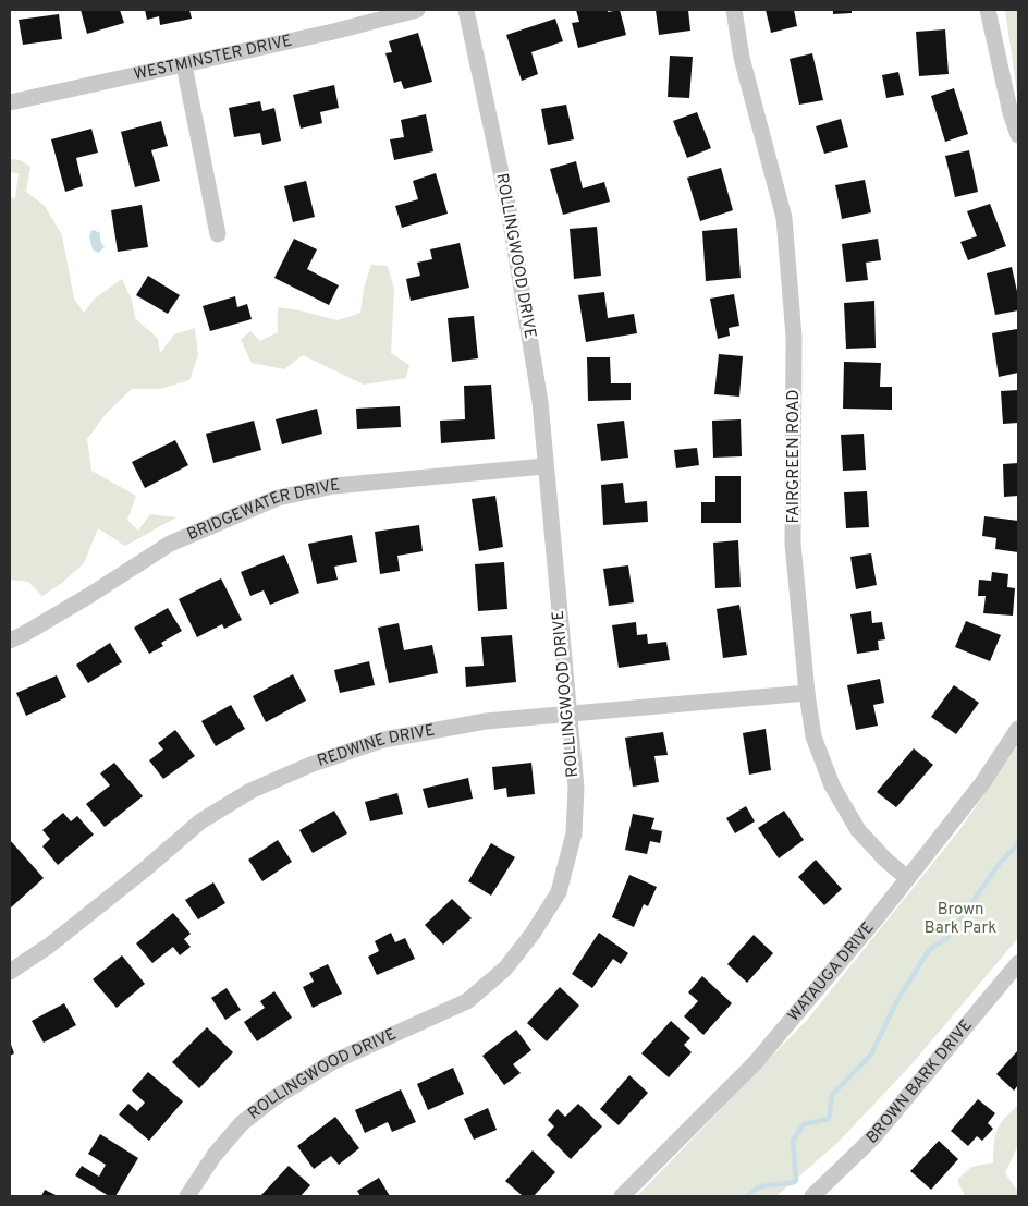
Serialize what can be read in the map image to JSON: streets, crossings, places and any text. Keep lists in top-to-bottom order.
{
  "streets": {
    "street": [
      "WESTMINSTER DRIVE",
      "ROLLINGWOOD DRIVE",
      "FAIRGREEN ROAD",
      "BRIDGEWATER DRIVE",
      "REDWINE DRIVE",
      "WATAUGA DRIVE",
      "BROWN BARK DRIVE"
    ]
  },
  "crossings": [
    ["ROLLINGWOOD DRIVE", "BRIDGEWATER DRIVE"],
    ["ROLLINGWOOD DRIVE", "REDWINE DRIVE"],
    ["FAIRGREEN ROAD", "REDWINE DRIVE"],
    ["FAIRGREEN ROAD", "WATAUGA DRIVE"]
  ],
  "parks": ["Brown Bark Park"]
}
